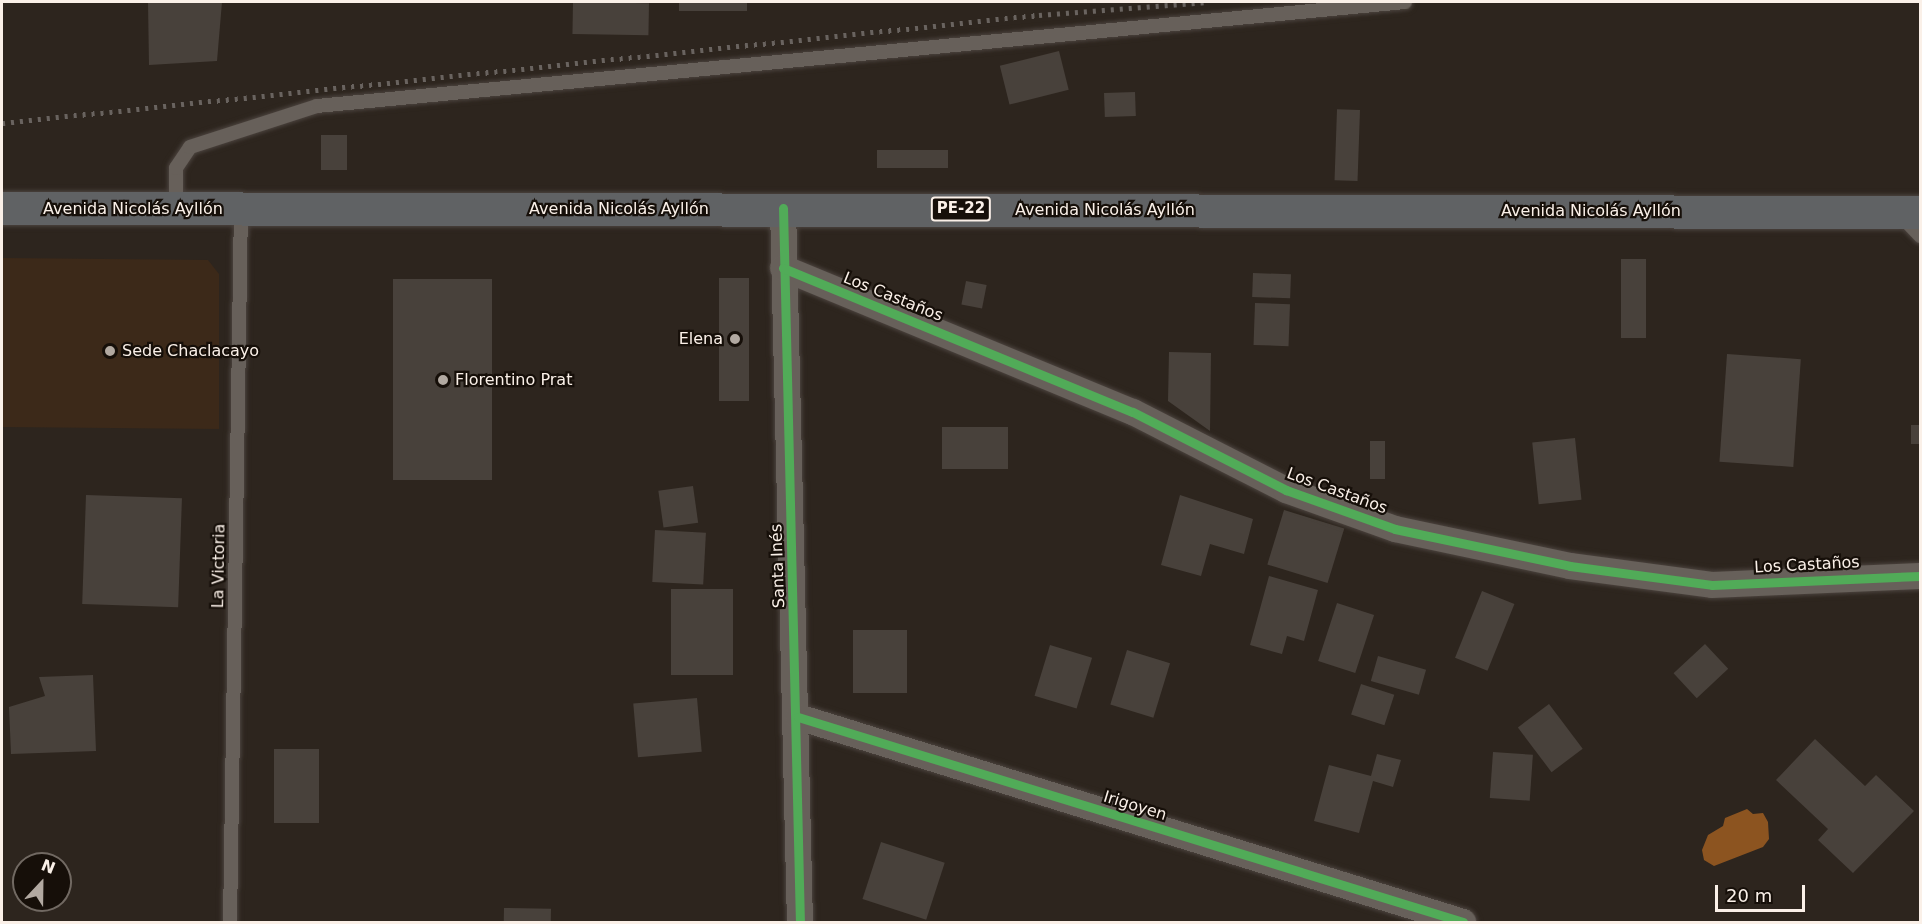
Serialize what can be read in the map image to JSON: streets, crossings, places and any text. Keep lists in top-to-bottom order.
{
  "streets": {
    "highway": ["Avenida Nicolás Ayllón", "PE-22"],
    "street": ["Los Castaños", "Santa Inés", "Irigoyen"],
    "lane": ["La Victoria"]
  },
  "crossings": [
    ["Avenida Nicolás Ayllón", "La Victoria"],
    ["Avenida Nicolás Ayllón", "Santa Inés"],
    ["Los Castaños", "Santa Inés"],
    ["Santa Inés", "Irigoyen"]
  ],
  "places": ["Elena", "Sede Chaclacayo", "Florentino Prat"],
  "scale_bar": "20 m",
  "north": "top"
}
